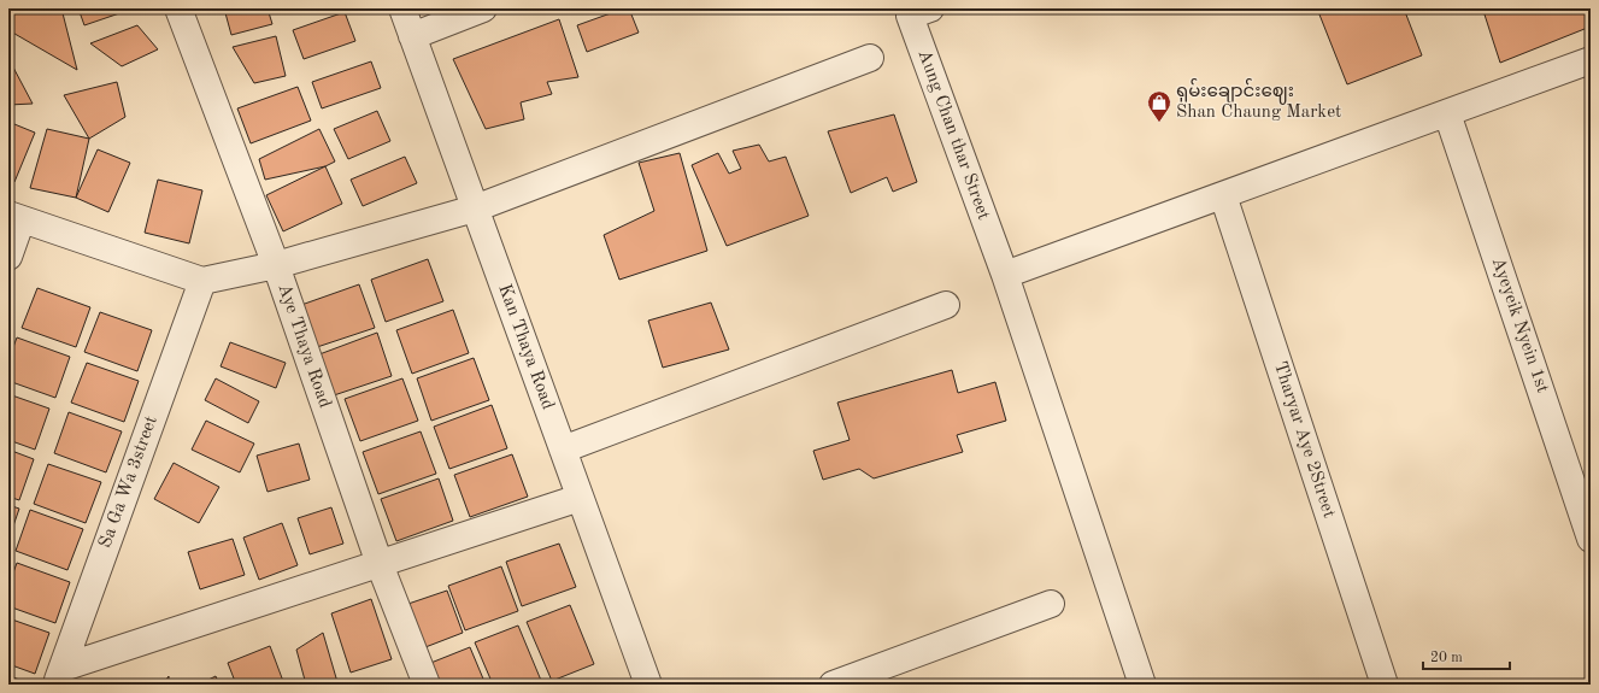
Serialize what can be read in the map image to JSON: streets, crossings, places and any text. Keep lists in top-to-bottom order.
{
  "streets": {
    "street": [
      "Aung Chan thar Street",
      "Ayeyeik Nyein 1st",
      "Aye Thaya Road",
      "Kan Thaya Road",
      "Tharyar Aye 2Street",
      "Sa Ga Wa 3street"
    ]
  },
  "places": {
    "shop": ["ရှမ်းချောင်းဈေး Shan Chaung Market"]
  },
  "scale_bar": "20 m"
}
